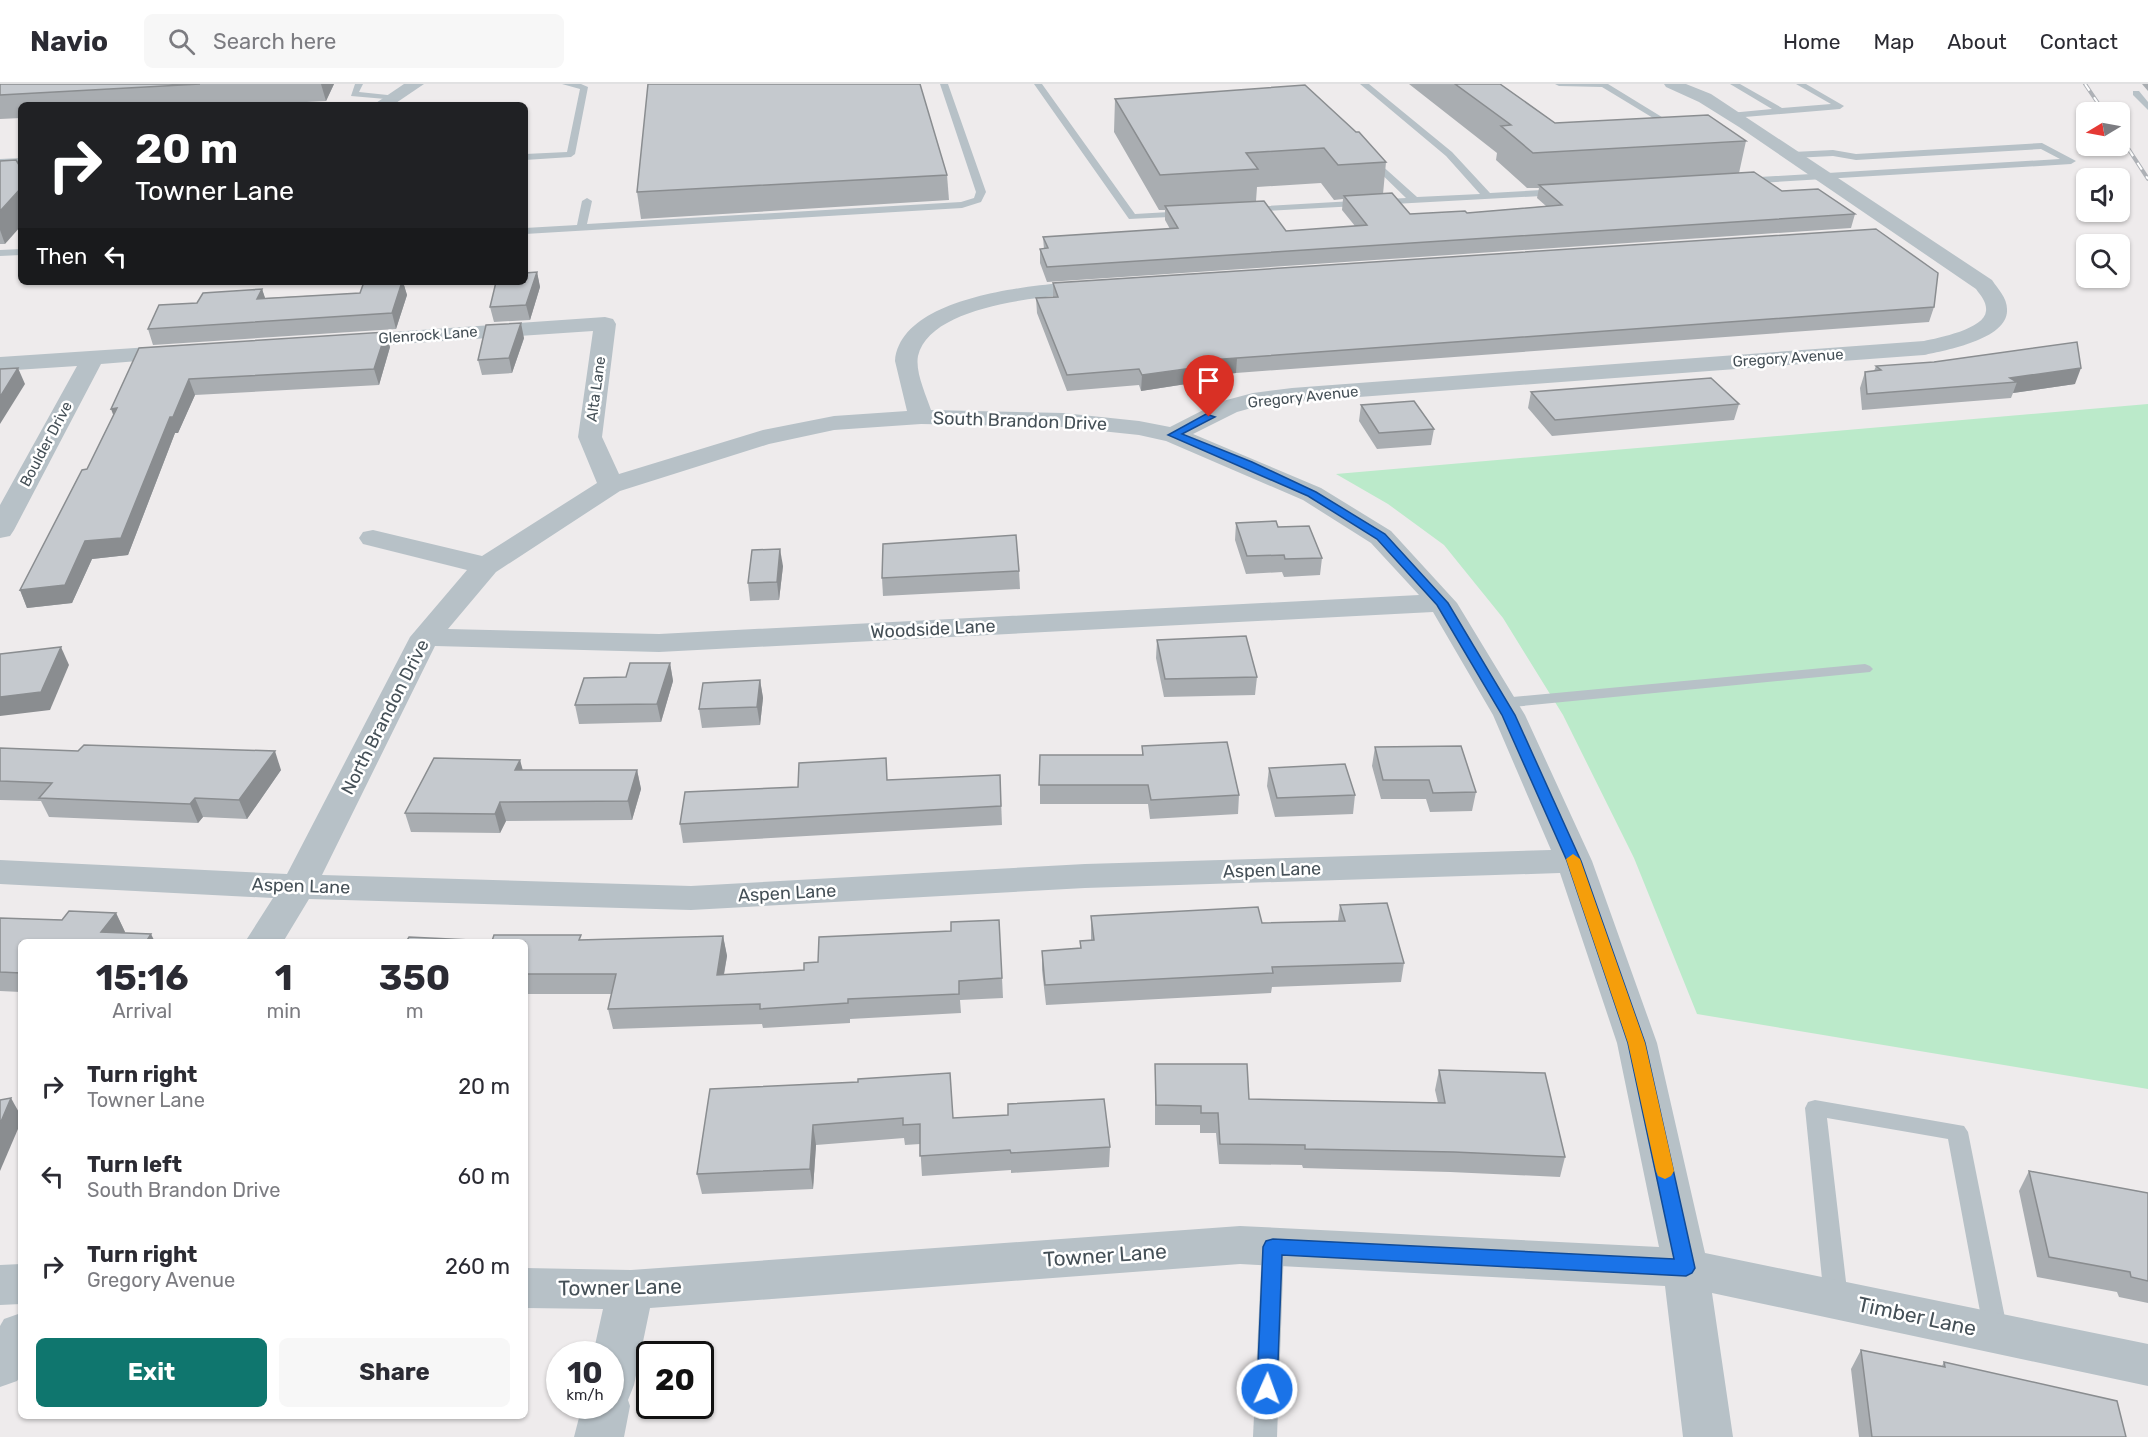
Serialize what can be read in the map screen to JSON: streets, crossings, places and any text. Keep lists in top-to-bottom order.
{
  "streets": {
    "street": [
      "Glenrock Lane",
      "Gregory Avenue",
      "Alta Lane",
      "South Brandon Drive",
      "Boulder Drive",
      "Woodside Lane",
      "North Brandon Drive",
      "Aspen Lane",
      "Towner Lane",
      "Timber Lane"
    ]
  },
  "crossings": [
    ["Glenrock Lane", "Alta Lane"],
    ["Gregory Avenue", "South Brandon Drive"],
    ["Alta Lane", "North Brandon Drive"],
    ["South Brandon Drive", "Woodside Lane"],
    ["South Brandon Drive", "North Brandon Drive"],
    ["South Brandon Drive", "Aspen Lane"],
    ["South Brandon Drive", "Towner Lane"],
    ["South Brandon Drive", "Timber Lane"],
    ["Woodside Lane", "North Brandon Drive"],
    ["North Brandon Drive", "Aspen Lane"],
    ["Towner Lane", "Timber Lane"]
  ],
  "north": "left",
  "page": {
    "header": "Navio",
    "search": "Search here",
    "nav": [
      "Home",
      "Map",
      "About",
      "Contact"
    ],
    "turn": ["20 m", "Towner Lane"],
    "then": "Then",
    "eta": [
      "15:16",
      "Arrival",
      "1",
      "min",
      "350",
      "m"
    ],
    "list": [
      {
        "name": "Turn right",
        "note": "Towner Lane",
        "value": "20 m"
      },
      {
        "name": "Turn left",
        "note": "South Brandon Drive",
        "value": "60 m"
      },
      {
        "name": "Turn right",
        "note": "Gregory Avenue",
        "value": "260 m"
      }
    ],
    "buttons": ["Exit", "Share"],
    "speed": "10 km/h",
    "limit": "20"
  }
}
